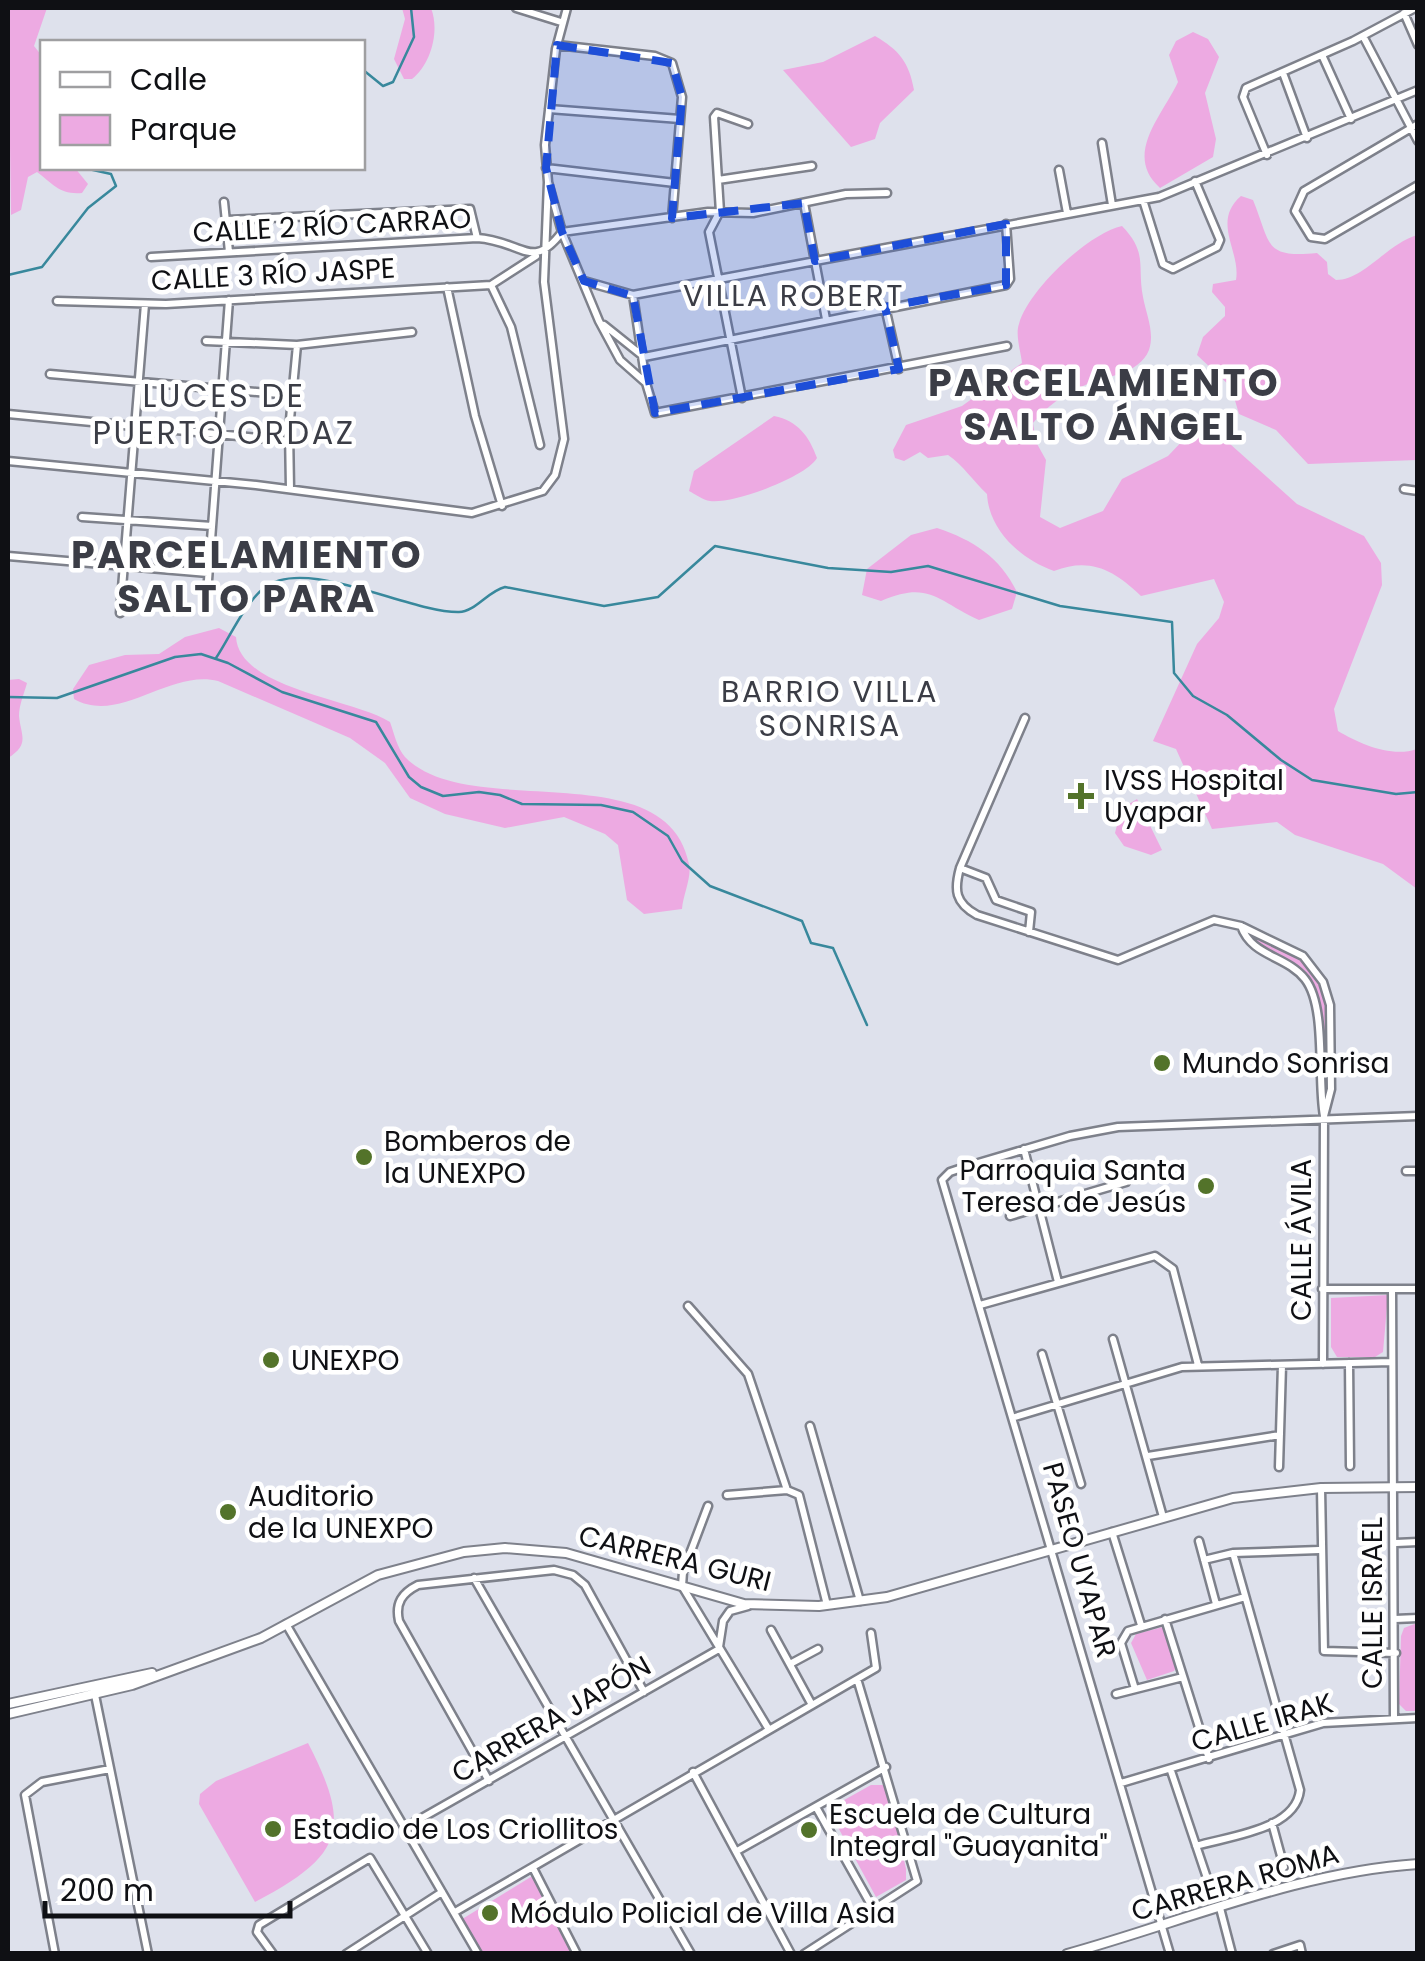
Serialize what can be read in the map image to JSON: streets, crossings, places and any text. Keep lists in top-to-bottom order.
{
  "streets": {
    "street": [
      "CALLE 2 RÍO CARRAO",
      "CALLE 3 RÍO JASPE",
      "CALLE ÁVILA",
      "CARRERA GURI",
      "PASEO UYAPAR",
      "CALLE ISRAEL",
      "CARRERA JAPÓN",
      "CALLE IRAK",
      "CARRERA ROMA"
    ]
  },
  "crossings": [
    ["CARRERA GURI", "PASEO UYAPAR"],
    ["CARRERA GURI", "CALLE ISRAEL"],
    ["PASEO UYAPAR", "CALLE IRAK"],
    ["PASEO UYAPAR", "CARRERA ROMA"],
    ["CALLE ISRAEL", "CALLE IRAK"]
  ],
  "districts": [
    "VILLA ROBERT",
    "PARCELAMIENTO SALTO ÁNGEL",
    "LUCES DE PUERTO ORDAZ",
    "PARCELAMIENTO SALTO PARA",
    "BARRIO VILLA SONRISA"
  ],
  "places": {
    "health": ["IVSS Hospital Uyapar"],
    "other": [
      "Mundo Sonrisa",
      "Bomberos de la UNEXPO",
      "Parroquia Santa Teresa de Jesús",
      "UNEXPO",
      "Auditorio de la UNEXPO",
      "Estadio de Los Criollitos",
      "Escuela de Cultura Integral \"Guayanita\"",
      "Módulo Policial de Villa Asia"
    ]
  },
  "legend": ["Calle", "Parque"],
  "scale_bar": "200 m"
}
